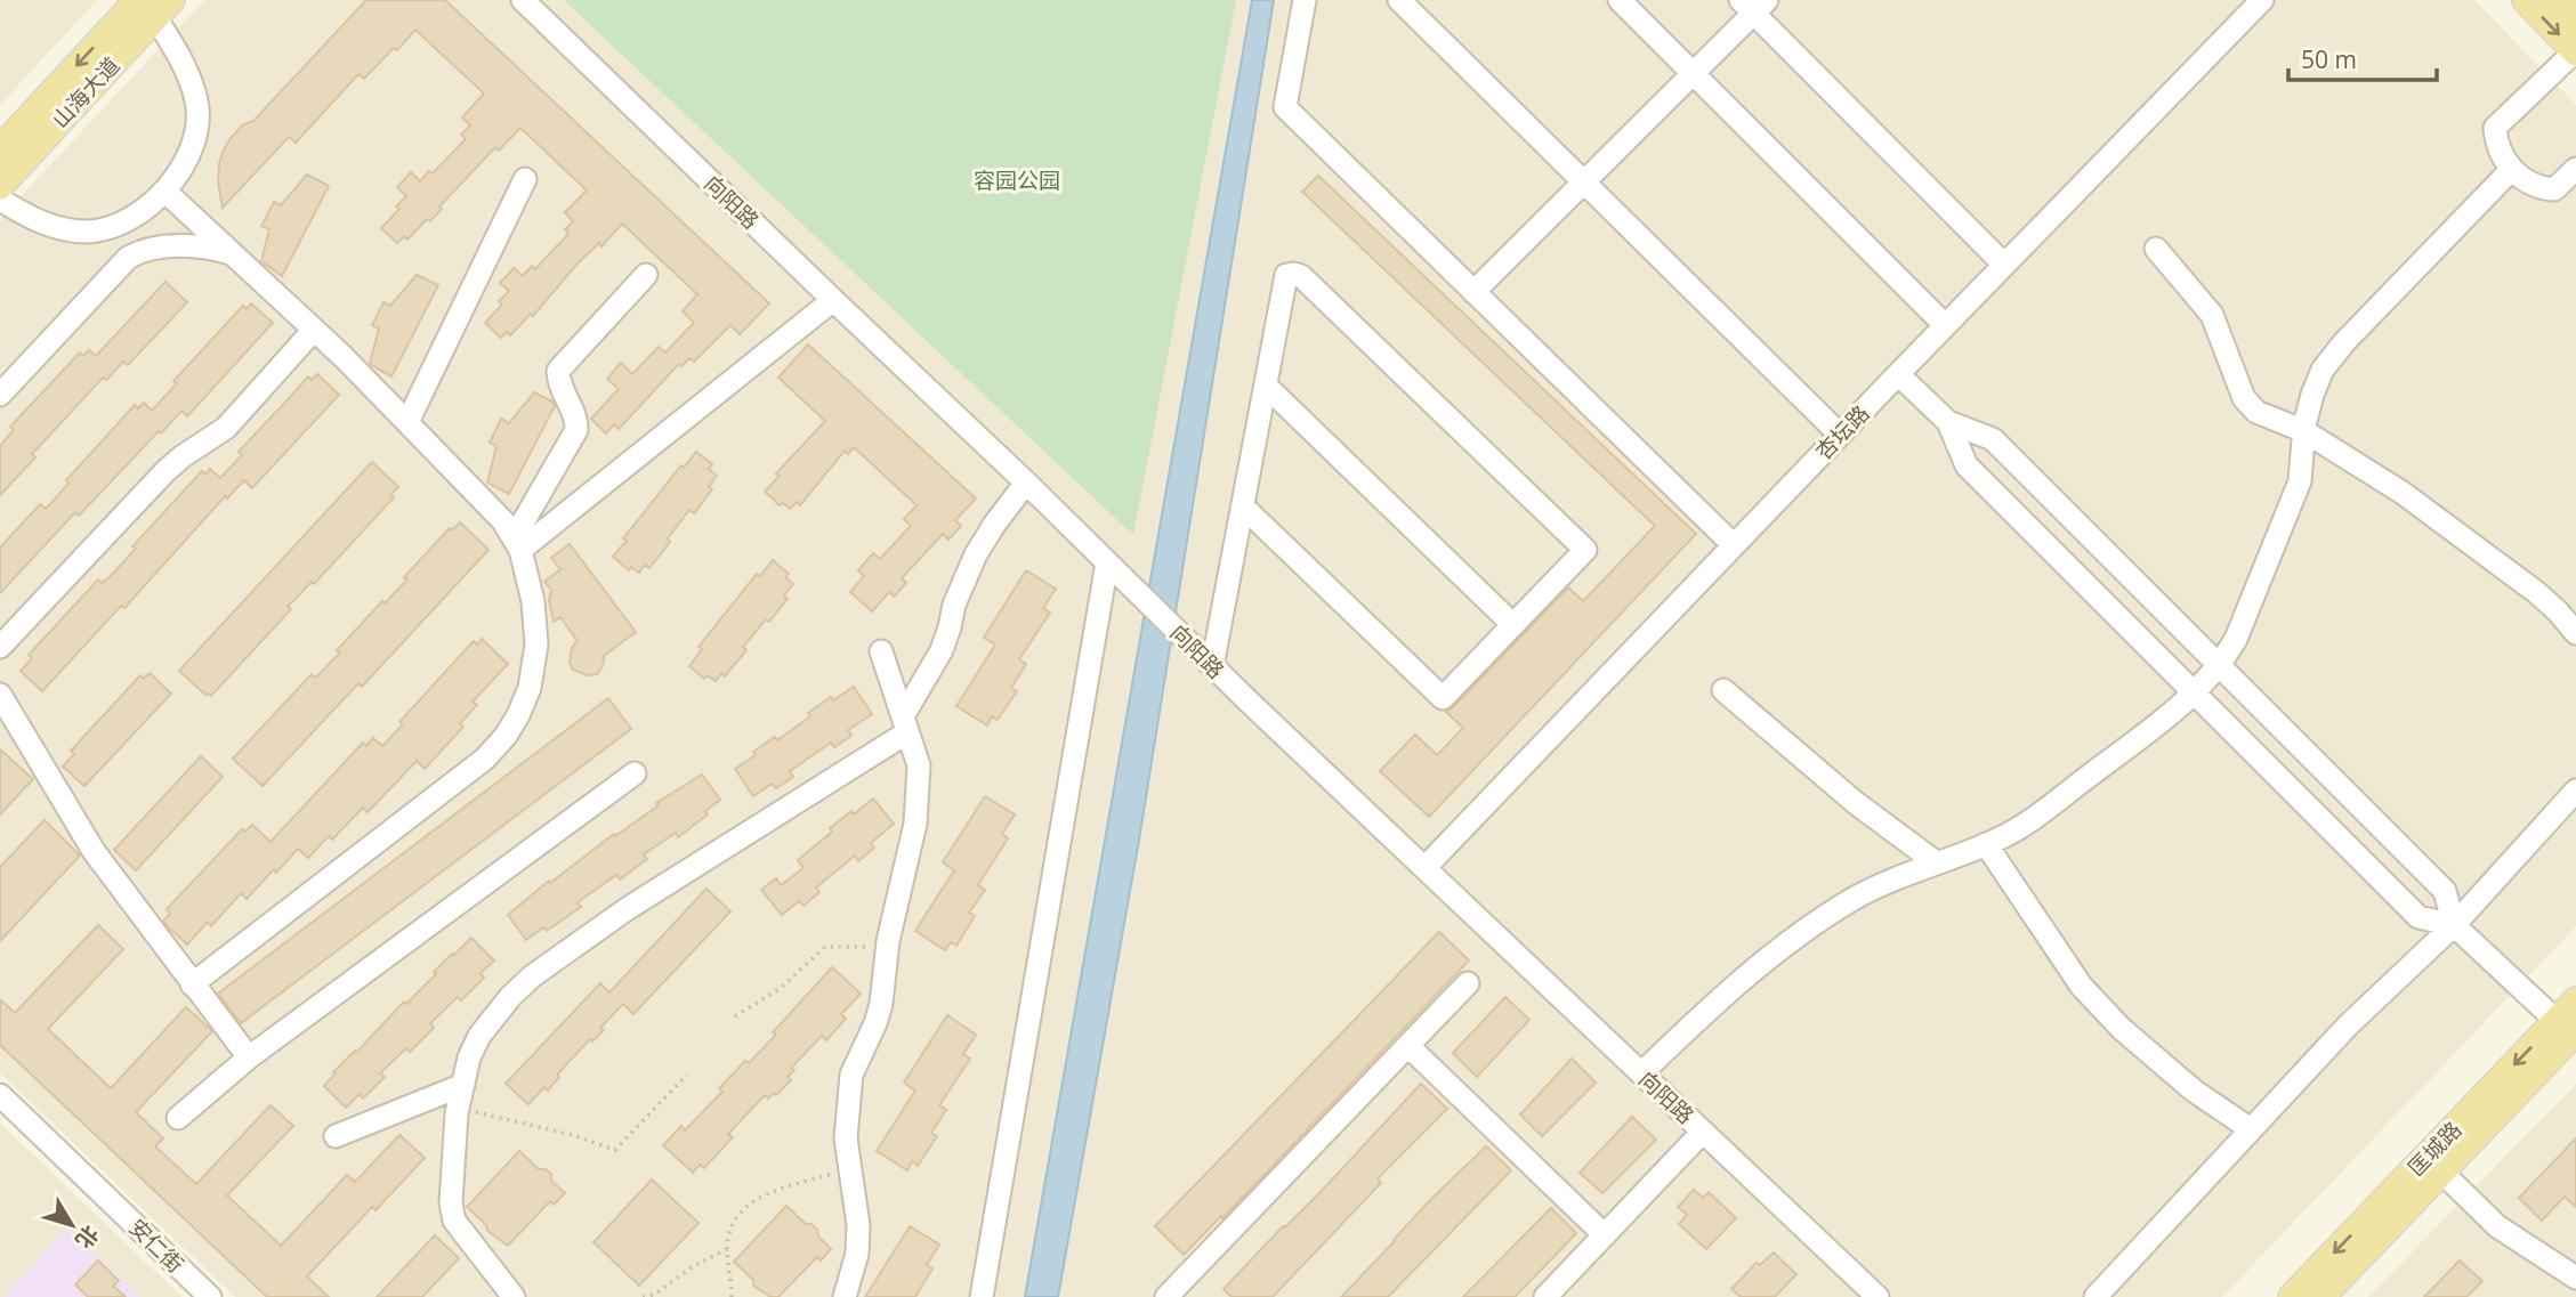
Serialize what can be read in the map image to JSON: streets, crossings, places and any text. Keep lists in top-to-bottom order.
{
  "streets": {
    "main road": ["山海大道", "匡城路"],
    "street": ["向阳路", "杏坛路", "安仁街"]
  },
  "crossings": [
    ["向阳路", "杏坛路"]
  ],
  "parks": ["容园公园"],
  "scale_bar": "50 m",
  "north": "bottom right"
}
